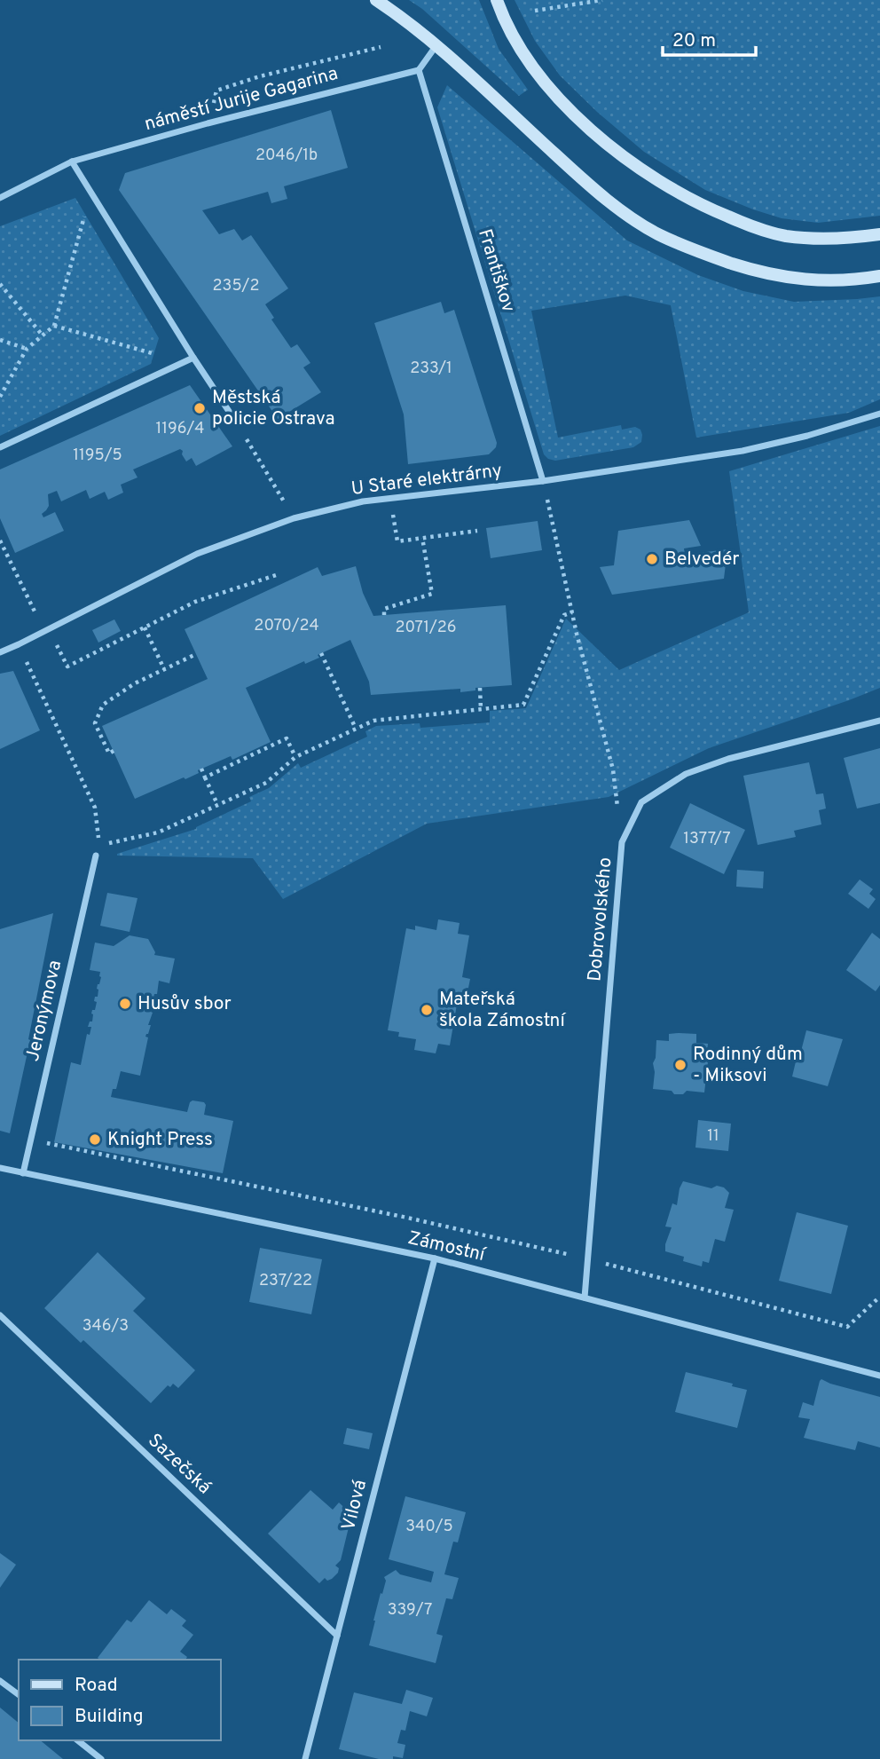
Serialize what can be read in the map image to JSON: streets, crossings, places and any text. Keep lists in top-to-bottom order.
{
  "streets": {
    "street": [
      "náměstí Jurije Gagarina",
      "Františkov",
      "U Staré elektrárny",
      "Dobrovolského",
      "Jeronýmova",
      "Zámostní",
      "Sazečská",
      "Vilová"
    ]
  },
  "crossings": [
    ["náměstí Jurije Gagarina", "Františkov"],
    ["Františkov", "U Staré elektrárny"],
    ["Dobrovolského", "Zámostní"],
    ["Jeronýmova", "Zámostní"],
    ["Zámostní", "Vilová"],
    ["Sazečská", "Vilová"]
  ],
  "places": [
    "Městská policie Ostrava",
    "Belvedér",
    "Husův sbor",
    "Mateřská škola Zámostní",
    "Rodinný dům - Miksovi",
    "Knight Press"
  ],
  "house_numbers": [
    "2046/1b",
    "235/2",
    "233/1",
    "1196/4",
    "1195/5",
    "2070/24",
    "2071/26",
    "1377/7",
    "11",
    "237/22",
    "346/3",
    "340/5",
    "339/7"
  ],
  "legend": ["Road", "Building"],
  "scale_bar": "20 m"
}
